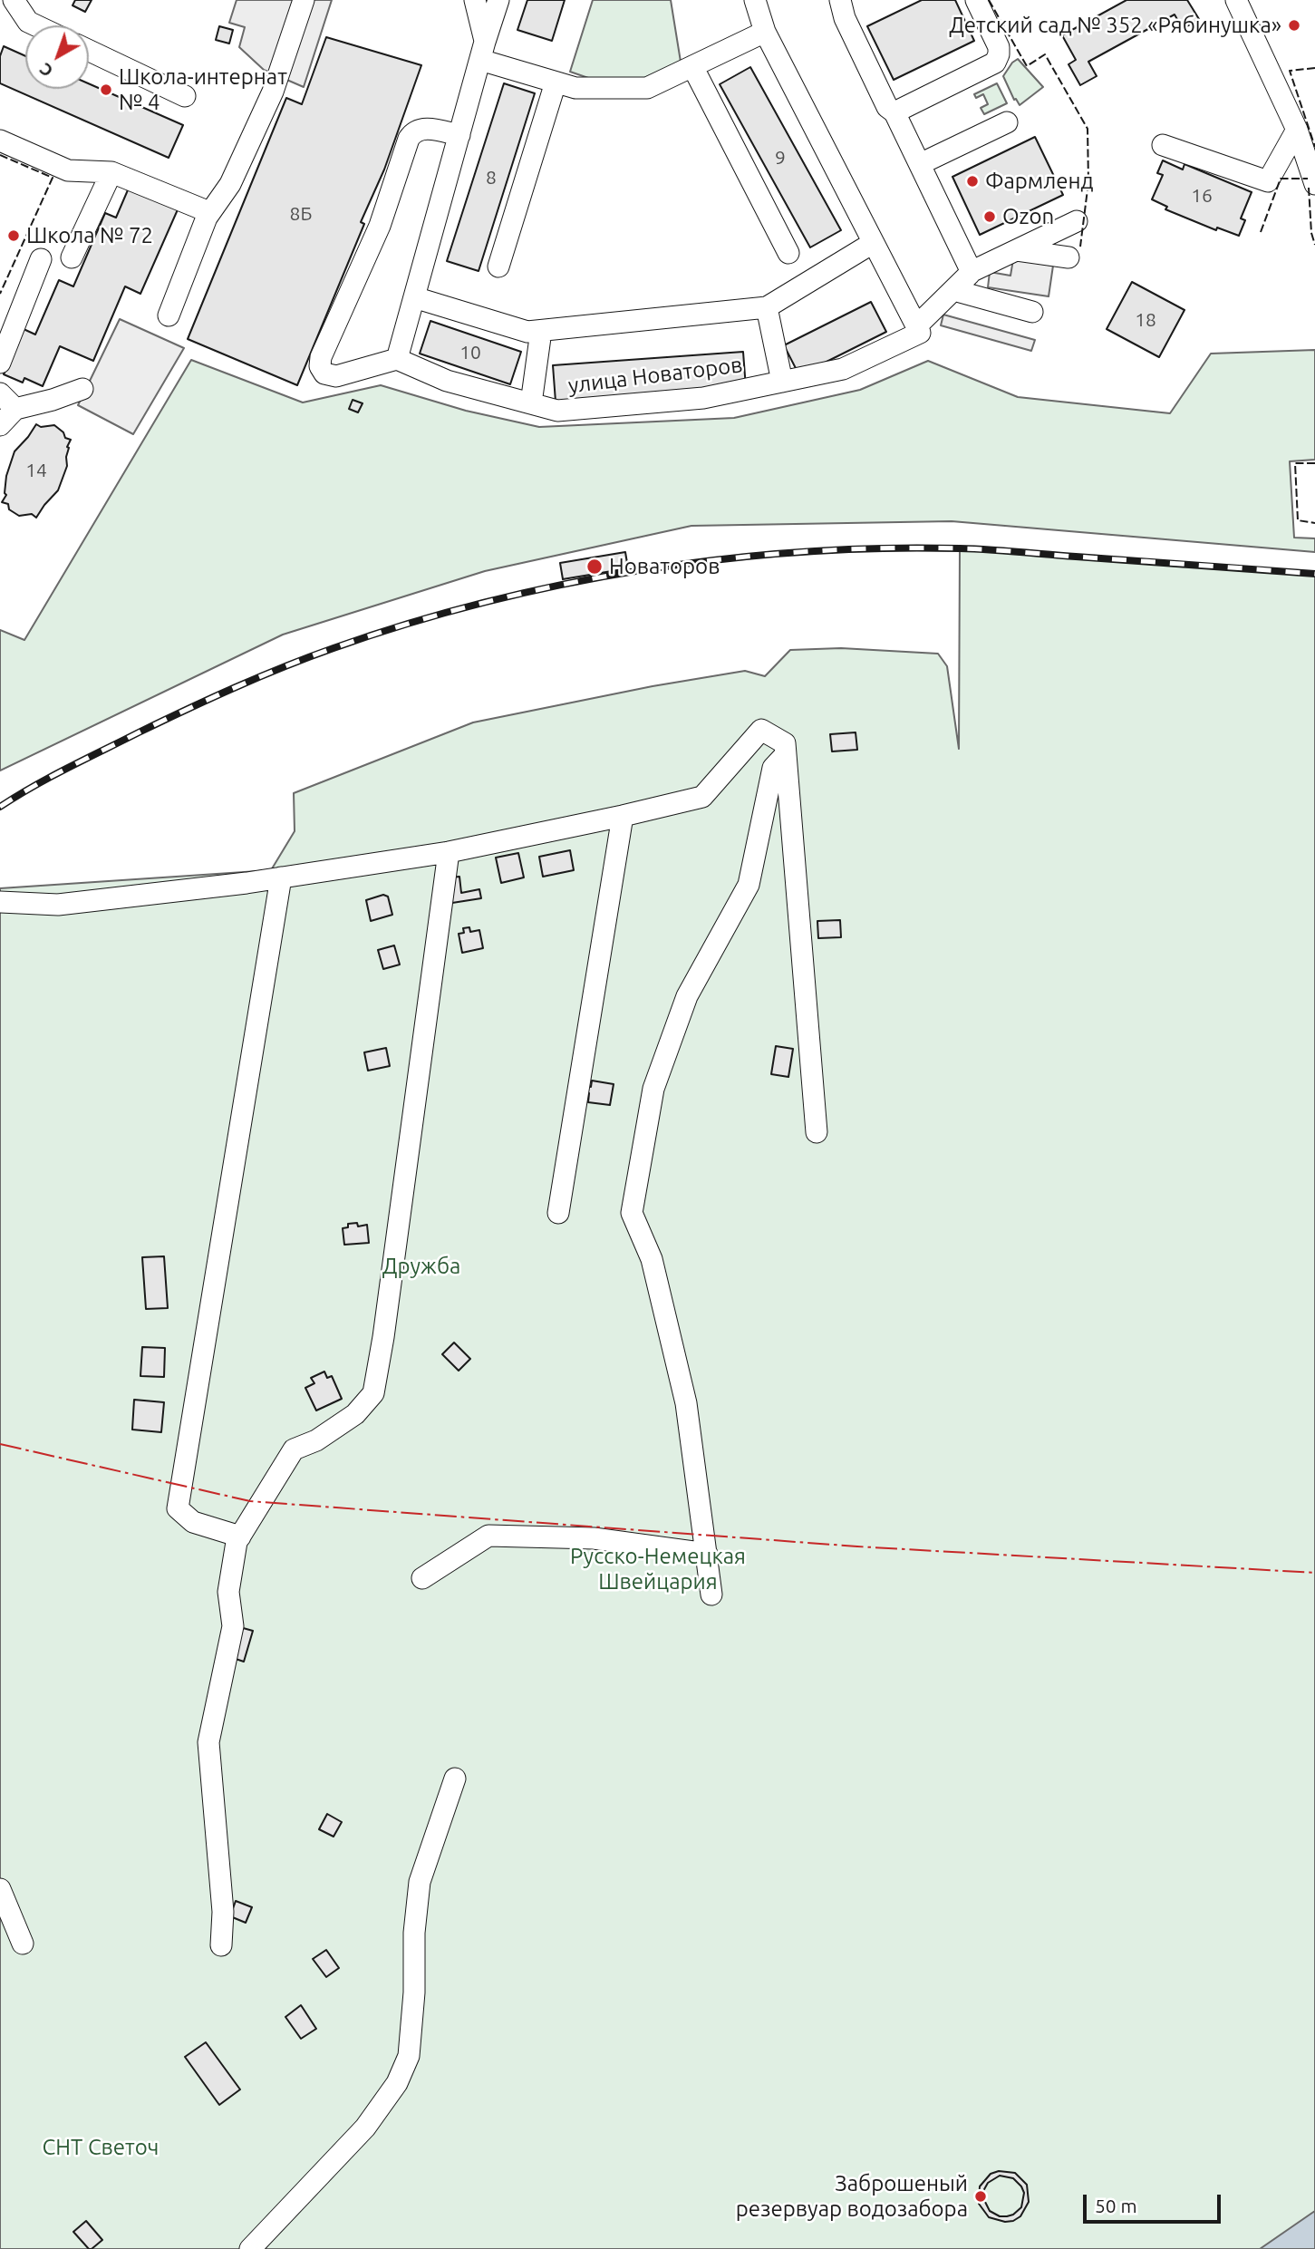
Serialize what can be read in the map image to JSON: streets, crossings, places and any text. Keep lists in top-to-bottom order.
{
  "streets": {
    "street": ["улица Новаторов"]
  },
  "parks": ["Дружба", "Русско-Немецкая Швейцария", "СНТ Светоч"],
  "places": [
    "Детский сад № 352 «Рябинушка»",
    "Школа-интернат № 4",
    "Фармленд",
    "Ozon",
    "Школа № 72",
    "Новаторов",
    "Заброшеный резервуар водозабора"
  ],
  "house_numbers": [
    "9",
    "8",
    "16",
    "8Б",
    "18",
    "10",
    "14"
  ],
  "scale_bar": "50 m",
  "north": "bottom left"
}
